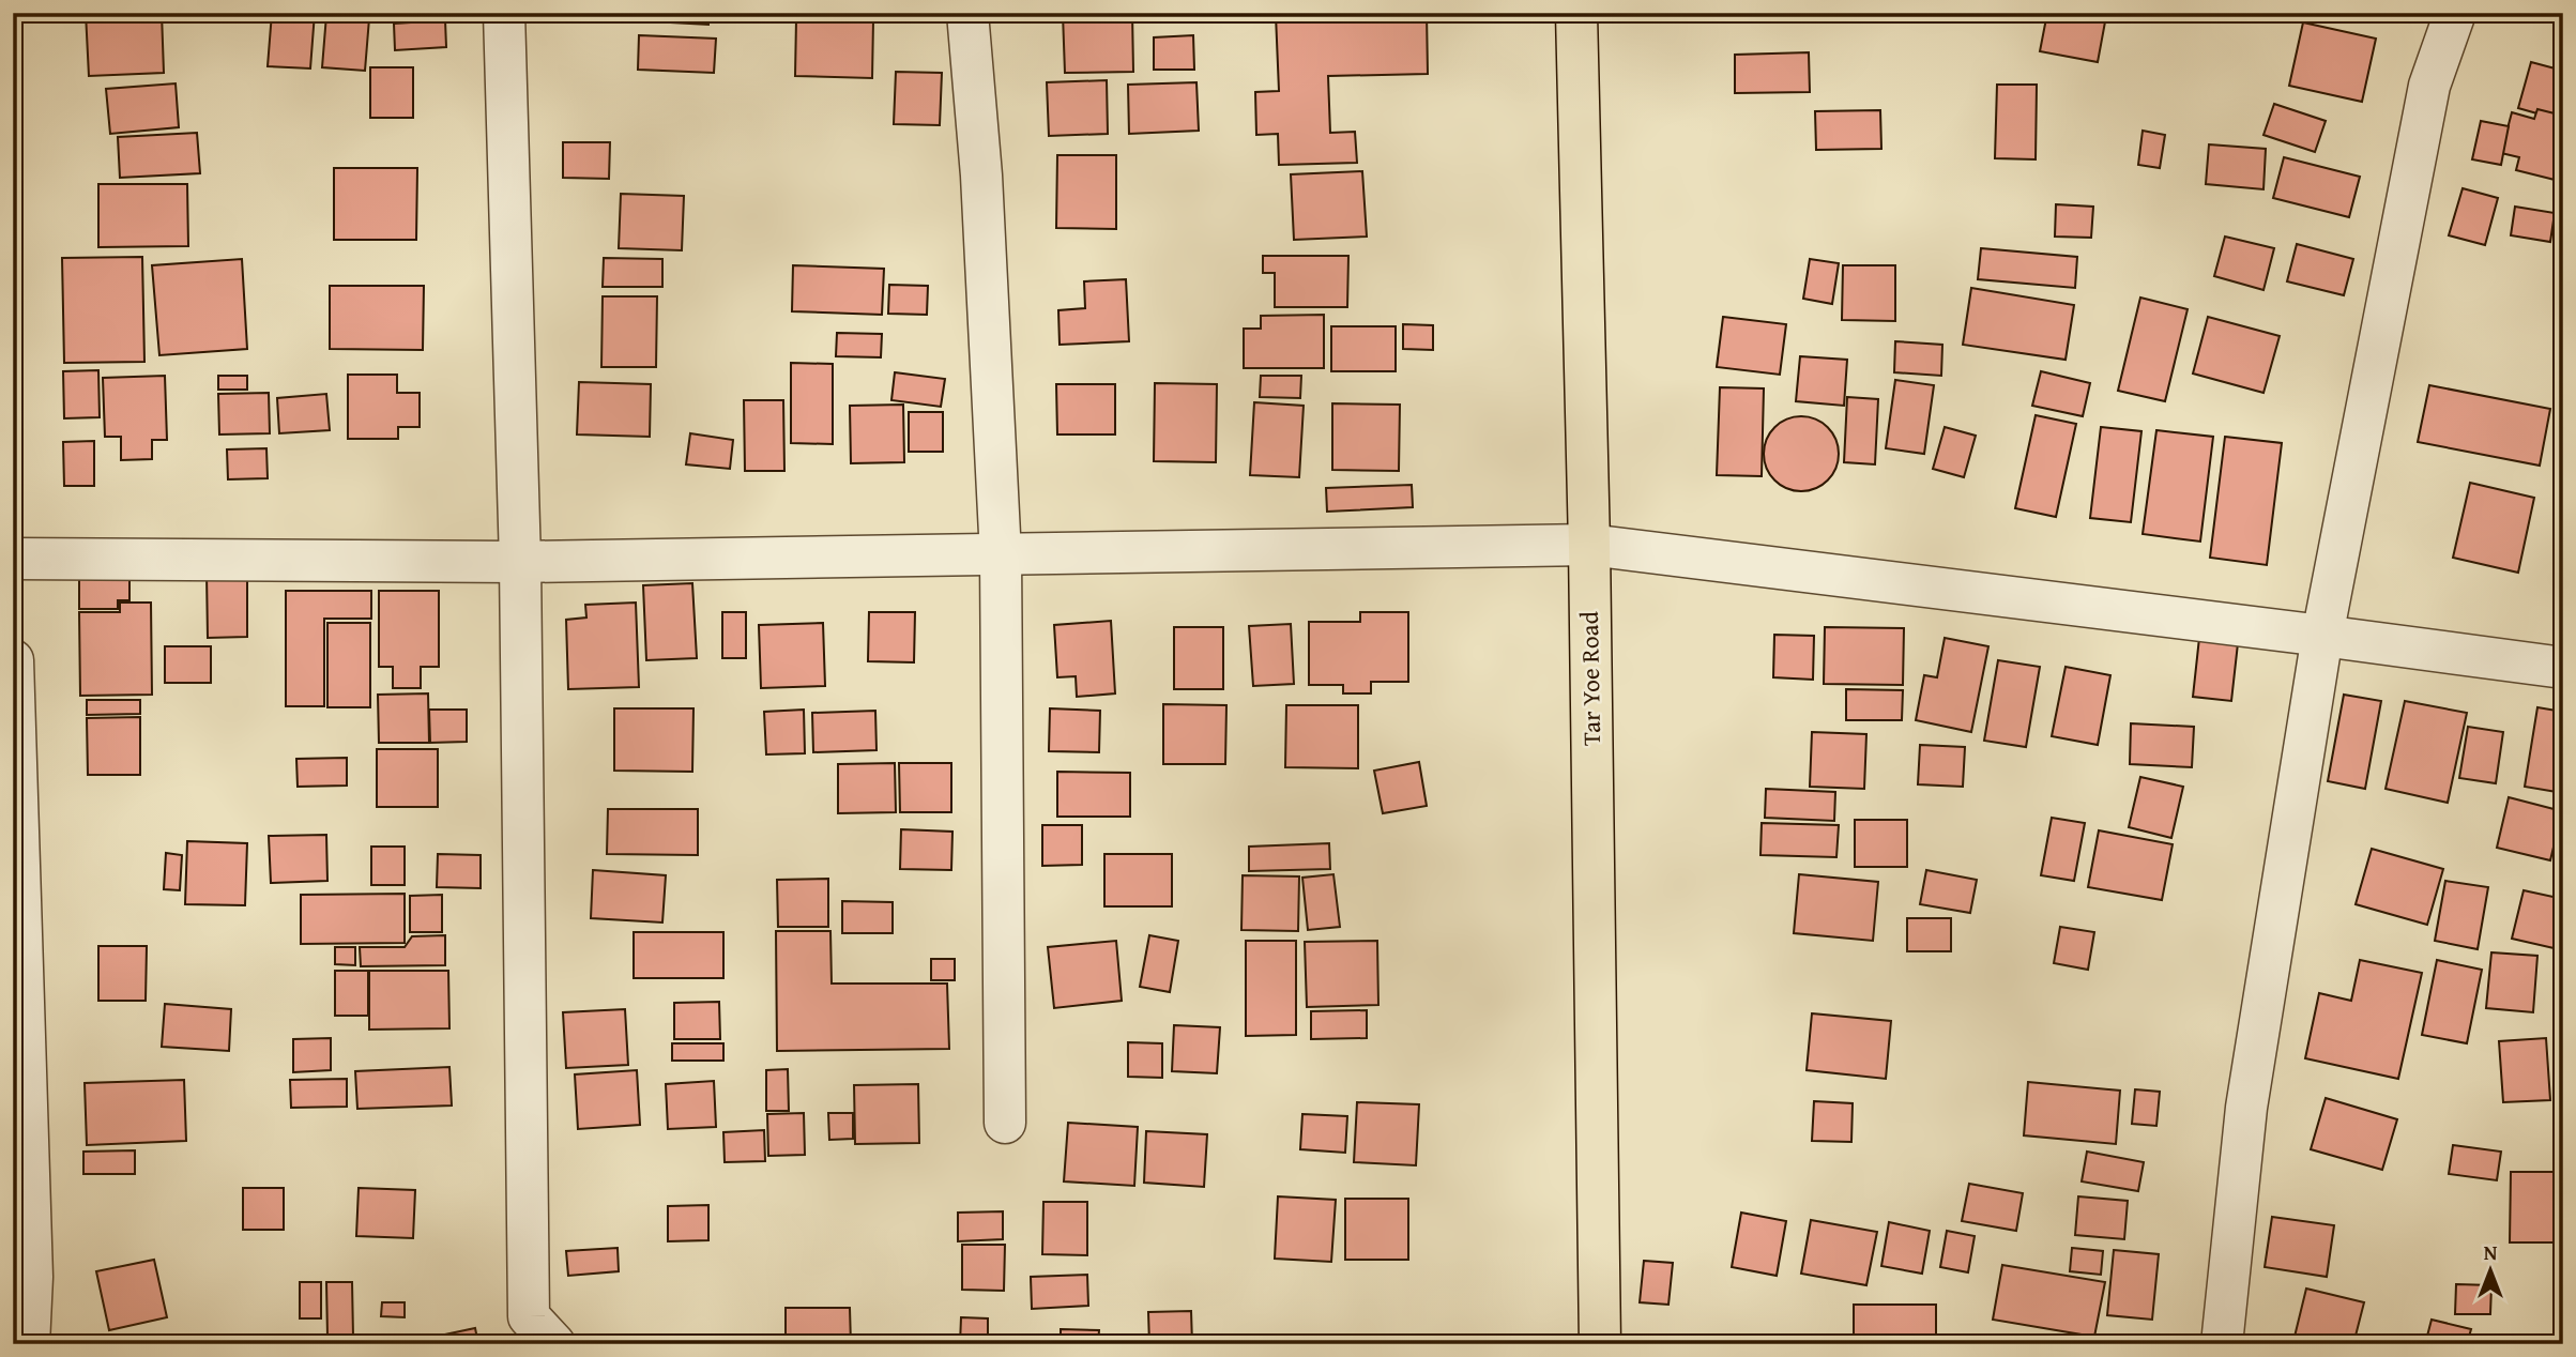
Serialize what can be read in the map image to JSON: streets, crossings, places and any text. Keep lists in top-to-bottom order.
{
  "streets": {
    "main road": ["Tar Yoe Road"]
  },
  "north": "top"
}
